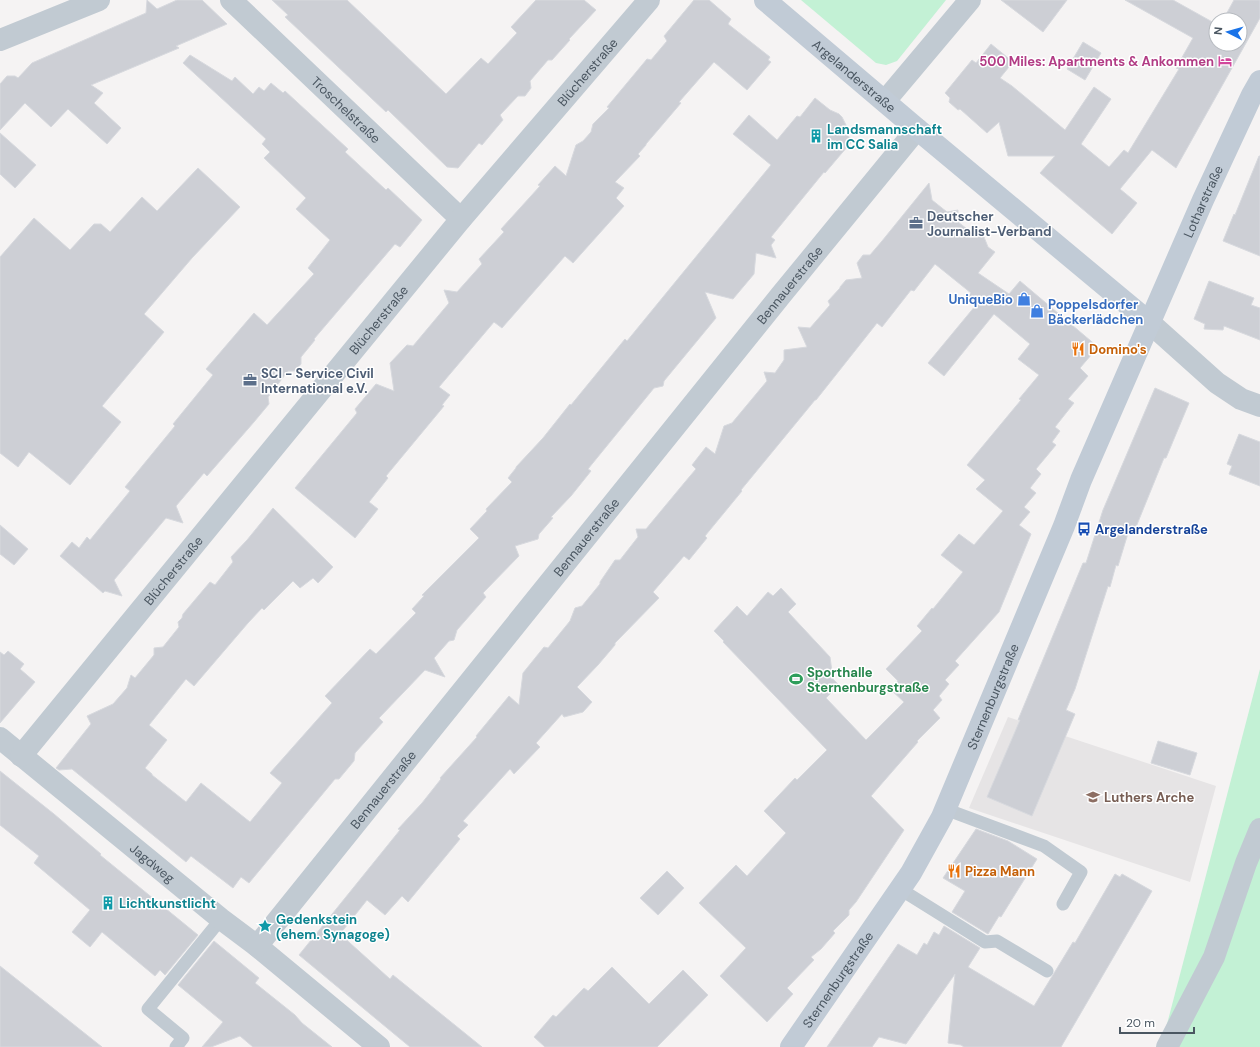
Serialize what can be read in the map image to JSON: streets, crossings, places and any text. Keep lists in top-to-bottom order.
{
  "streets": {
    "street": [
      "Blücherstraße",
      "Argelanderstraße",
      "Troschelstraße",
      "Lotharstraße",
      "Bennauerstraße",
      "Sternenburgstraße",
      "Jagdweg"
    ]
  },
  "crossings": [
    ["Blücherstraße", "Troschelstraße"],
    ["Blücherstraße", "Jagdweg"],
    ["Argelanderstraße", "Lotharstraße"],
    ["Argelanderstraße", "Bennauerstraße"],
    ["Argelanderstraße", "Sternenburgstraße"],
    ["Lotharstraße", "Sternenburgstraße"],
    ["Bennauerstraße", "Jagdweg"]
  ],
  "places": {
    "hotel": ["500 Miles: Apartments & Ankommen"],
    "building": ["Landsmannschaft im CC Salia", "Lichtkunstlicht"],
    "office": ["Deutscher Journalist-Verband", "SCI - Service Civil International e.V."],
    "shop": ["UniqueBio", "Poppelsdorfer Bäckerlädchen"],
    "restaurant": ["Domino's", "Pizza Mann"],
    "bus stop": ["Argelanderstraße"],
    "sports": ["Sporthalle Sternenburgstraße"],
    "school or university": ["Luthers Arche"],
    "place": ["Gedenkstein (ehem. Synagoge)"]
  },
  "scale_bar": "20 m",
  "north": "left"
}
